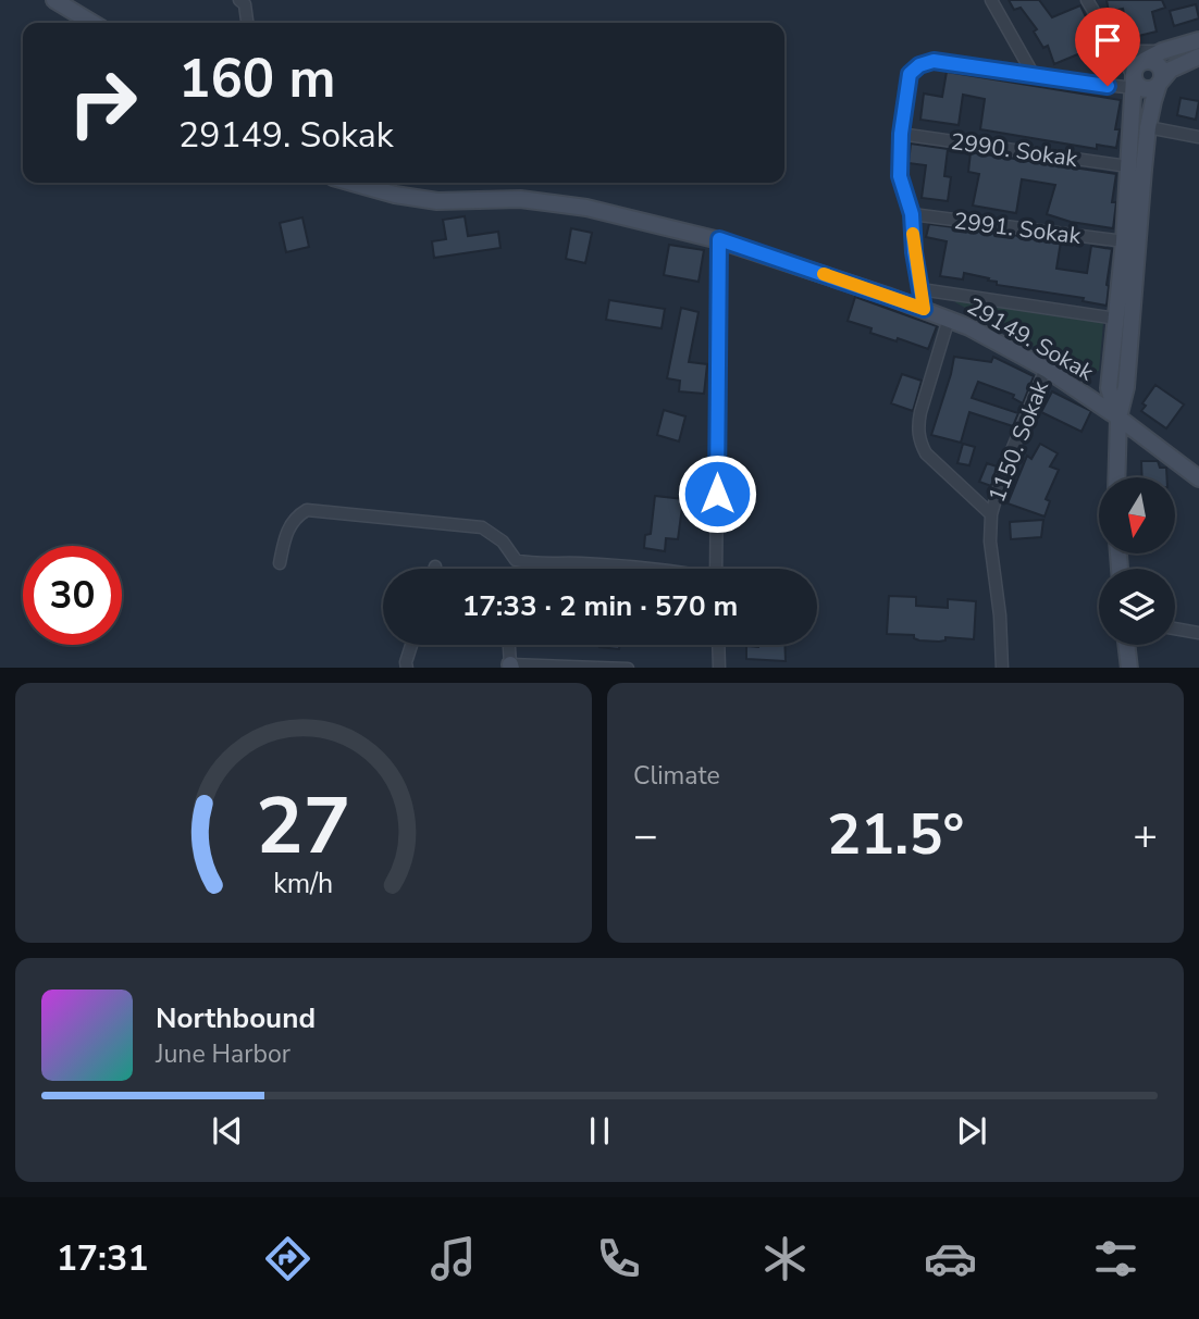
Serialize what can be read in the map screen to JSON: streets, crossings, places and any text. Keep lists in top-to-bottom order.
{
  "streets": {
    "main road": ["29149. Sokak"],
    "street": ["2990. Sokak", "2991. Sokak", "1150. Sokak"]
  },
  "crossings": [
    ["29149. Sokak", "1150. Sokak"]
  ],
  "north": "bottom",
  "page": {
    "turn": ["160 m", "29149. Sokak"],
    "limit": "30",
    "trip": "17:33 · 2 min · 570 m",
    "tile": "Climate",
    "heat": ["−", "21.5°", "+"],
    "song": ["Northbound", "June Harbor"],
    "tabs": "17:31",
    "gauge": ["27", "km/h"]
  }
}
